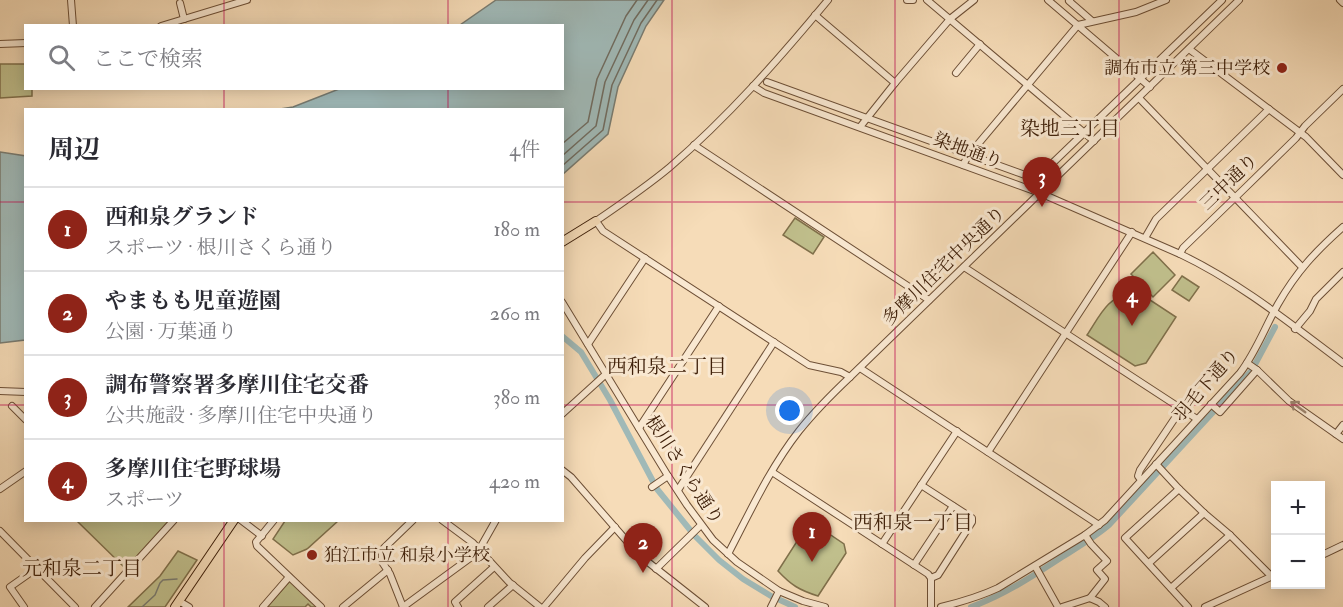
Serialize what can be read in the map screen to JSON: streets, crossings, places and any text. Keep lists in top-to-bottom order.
{
  "streets": {
    "street": [
      "染地通り",
      "三中通り",
      "多摩川住宅中央通り",
      "羽毛下通り",
      "根川さくら通り"
    ]
  },
  "crossings": [
    ["染地通り", "三中通り"],
    ["染地通り", "多摩川住宅中央通り"],
    ["染地通り", "羽毛下通り"],
    ["多摩川住宅中央通り", "根川さくら通り"]
  ],
  "districts": [
    "染地三丁目",
    "西和泉二丁目",
    "西和泉一丁目",
    "元和泉二丁目"
  ],
  "places": ["調布市立 第三中学校", "狛江市立 和泉小学校"],
  "page": {
    "search": "ここで検索",
    "heading": ["周辺", "4件"],
    "pins": [
      "3",
      "4",
      "1",
      "2"
    ],
    "list": [
      {
        "mark": "1",
        "name": "西和泉グランド",
        "note": "スポーツ · 根川さくら通り",
        "value": "180 m"
      },
      {
        "mark": "2",
        "name": "やまもも児童遊園",
        "note": "公園 · 万葉通り",
        "value": "260 m"
      },
      {
        "mark": "3",
        "name": "調布警察署多摩川住宅交番",
        "note": "公共施設 · 多摩川住宅中央通り",
        "value": "380 m"
      },
      {
        "mark": "4",
        "name": "多摩川住宅野球場",
        "note": "スポーツ",
        "value": "420 m"
      }
    ],
    "map_buttons": ["+", "−"]
  }
}
